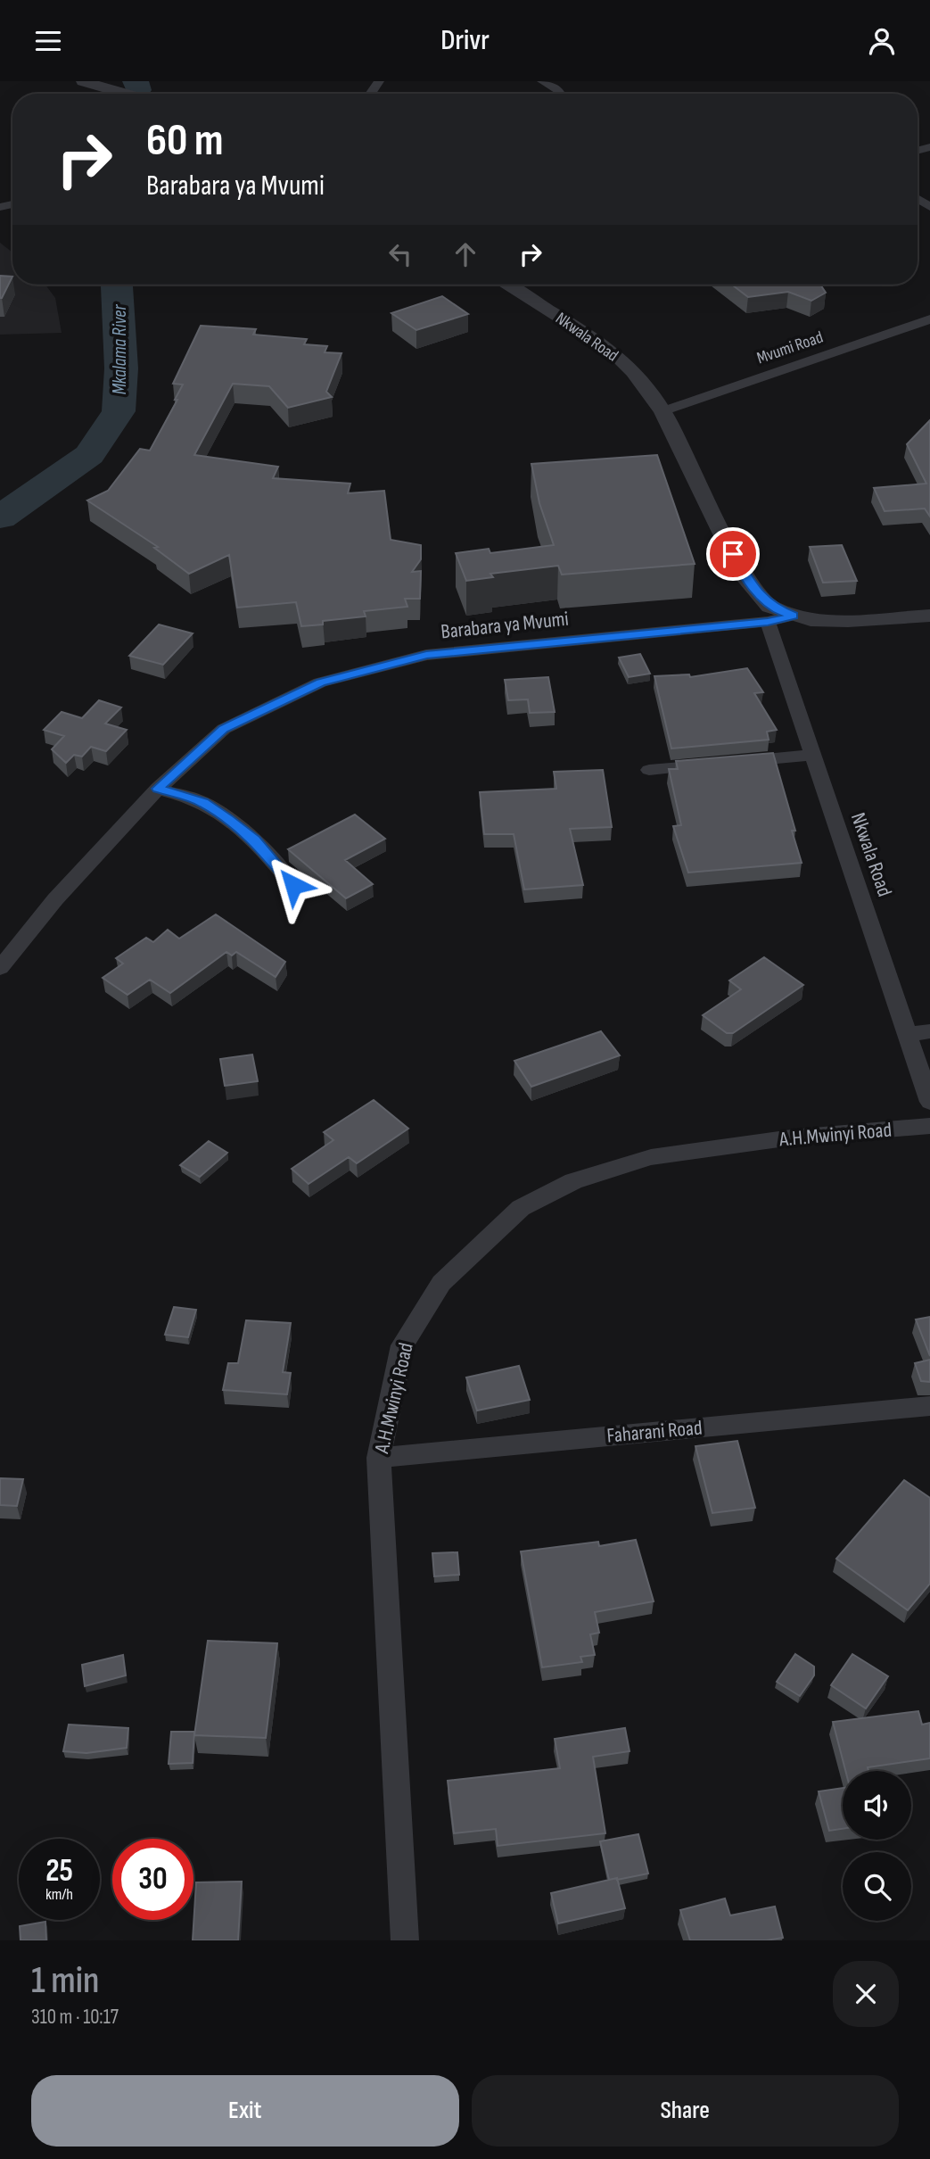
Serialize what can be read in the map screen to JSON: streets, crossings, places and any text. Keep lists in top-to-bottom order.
{
  "streets": {
    "street": [
      "Nkwala Road",
      "Mvumi Road",
      "Barabara ya Mvumi",
      "A.H.Mwinyi Road",
      "Faharani Road"
    ]
  },
  "crossings": [
    ["Nkwala Road", "Mvumi Road"],
    ["Nkwala Road", "Barabara ya Mvumi"],
    ["A.H.Mwinyi Road", "Faharani Road"]
  ],
  "water": ["Mkalama River"],
  "page": {
    "header": "Drivr",
    "turn": ["60 m", "Barabara ya Mvumi"],
    "speed": "25 km/h",
    "limit": "30",
    "heading": ["1 min", "310 m · 10:17"],
    "buttons": ["Exit", "Share"]
  }
}
